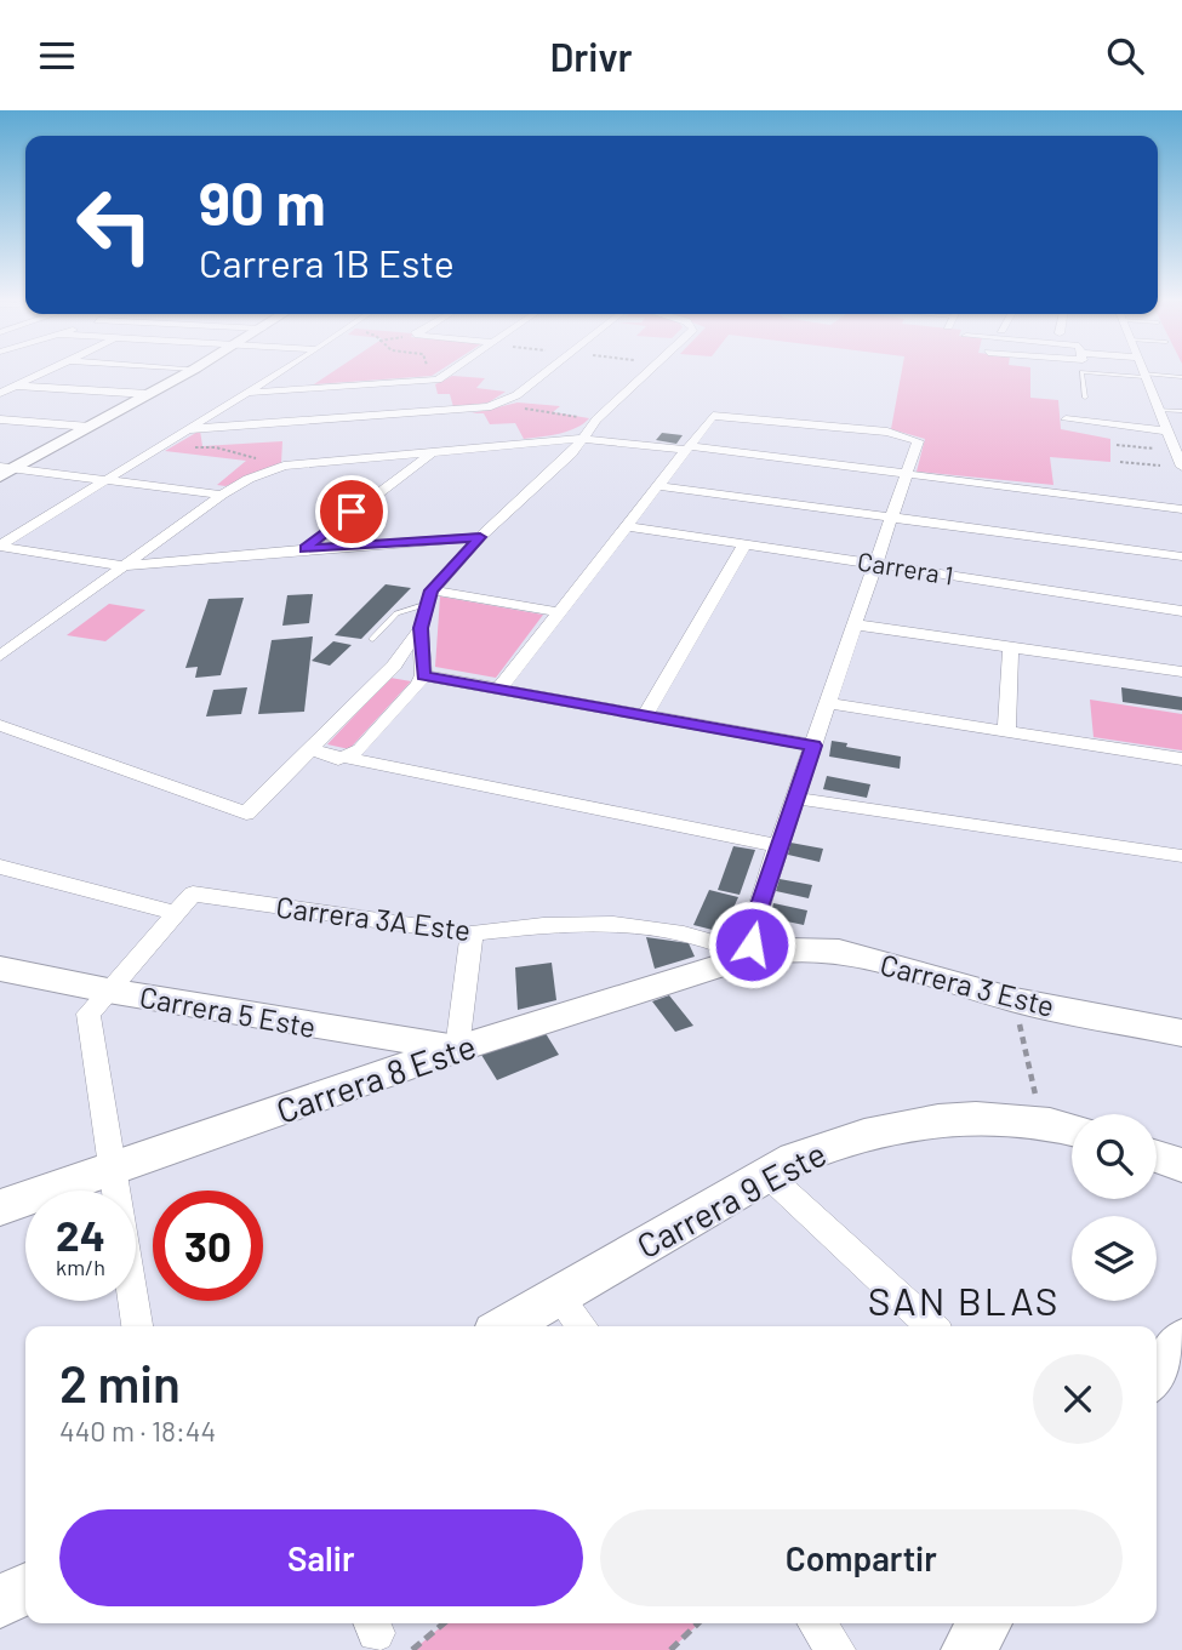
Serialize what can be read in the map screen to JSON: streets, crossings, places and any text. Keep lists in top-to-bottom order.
{
  "streets": {
    "street": [
      "Carrera 1",
      "Carrera 3A Este",
      "Carrera 3 Este",
      "Carrera 5 Este",
      "Carrera 8 Este",
      "Carrera 9 Este"
    ]
  },
  "crossings": [
    ["Carrera 3A Este", "Carrera 3 Este"],
    ["Carrera 3A Este", "Carrera 8 Este"],
    ["Carrera 3 Este", "Carrera 8 Este"],
    ["Carrera 5 Este", "Carrera 8 Este"]
  ],
  "districts": ["SAN BLAS"],
  "page": {
    "header": "Drivr",
    "turn": ["90 m", "Carrera 1B Este"],
    "speed": "24 km/h",
    "limit": "30",
    "heading": ["2 min", "440 m · 18:44"],
    "buttons": ["Salir", "Compartir"]
  }
}
